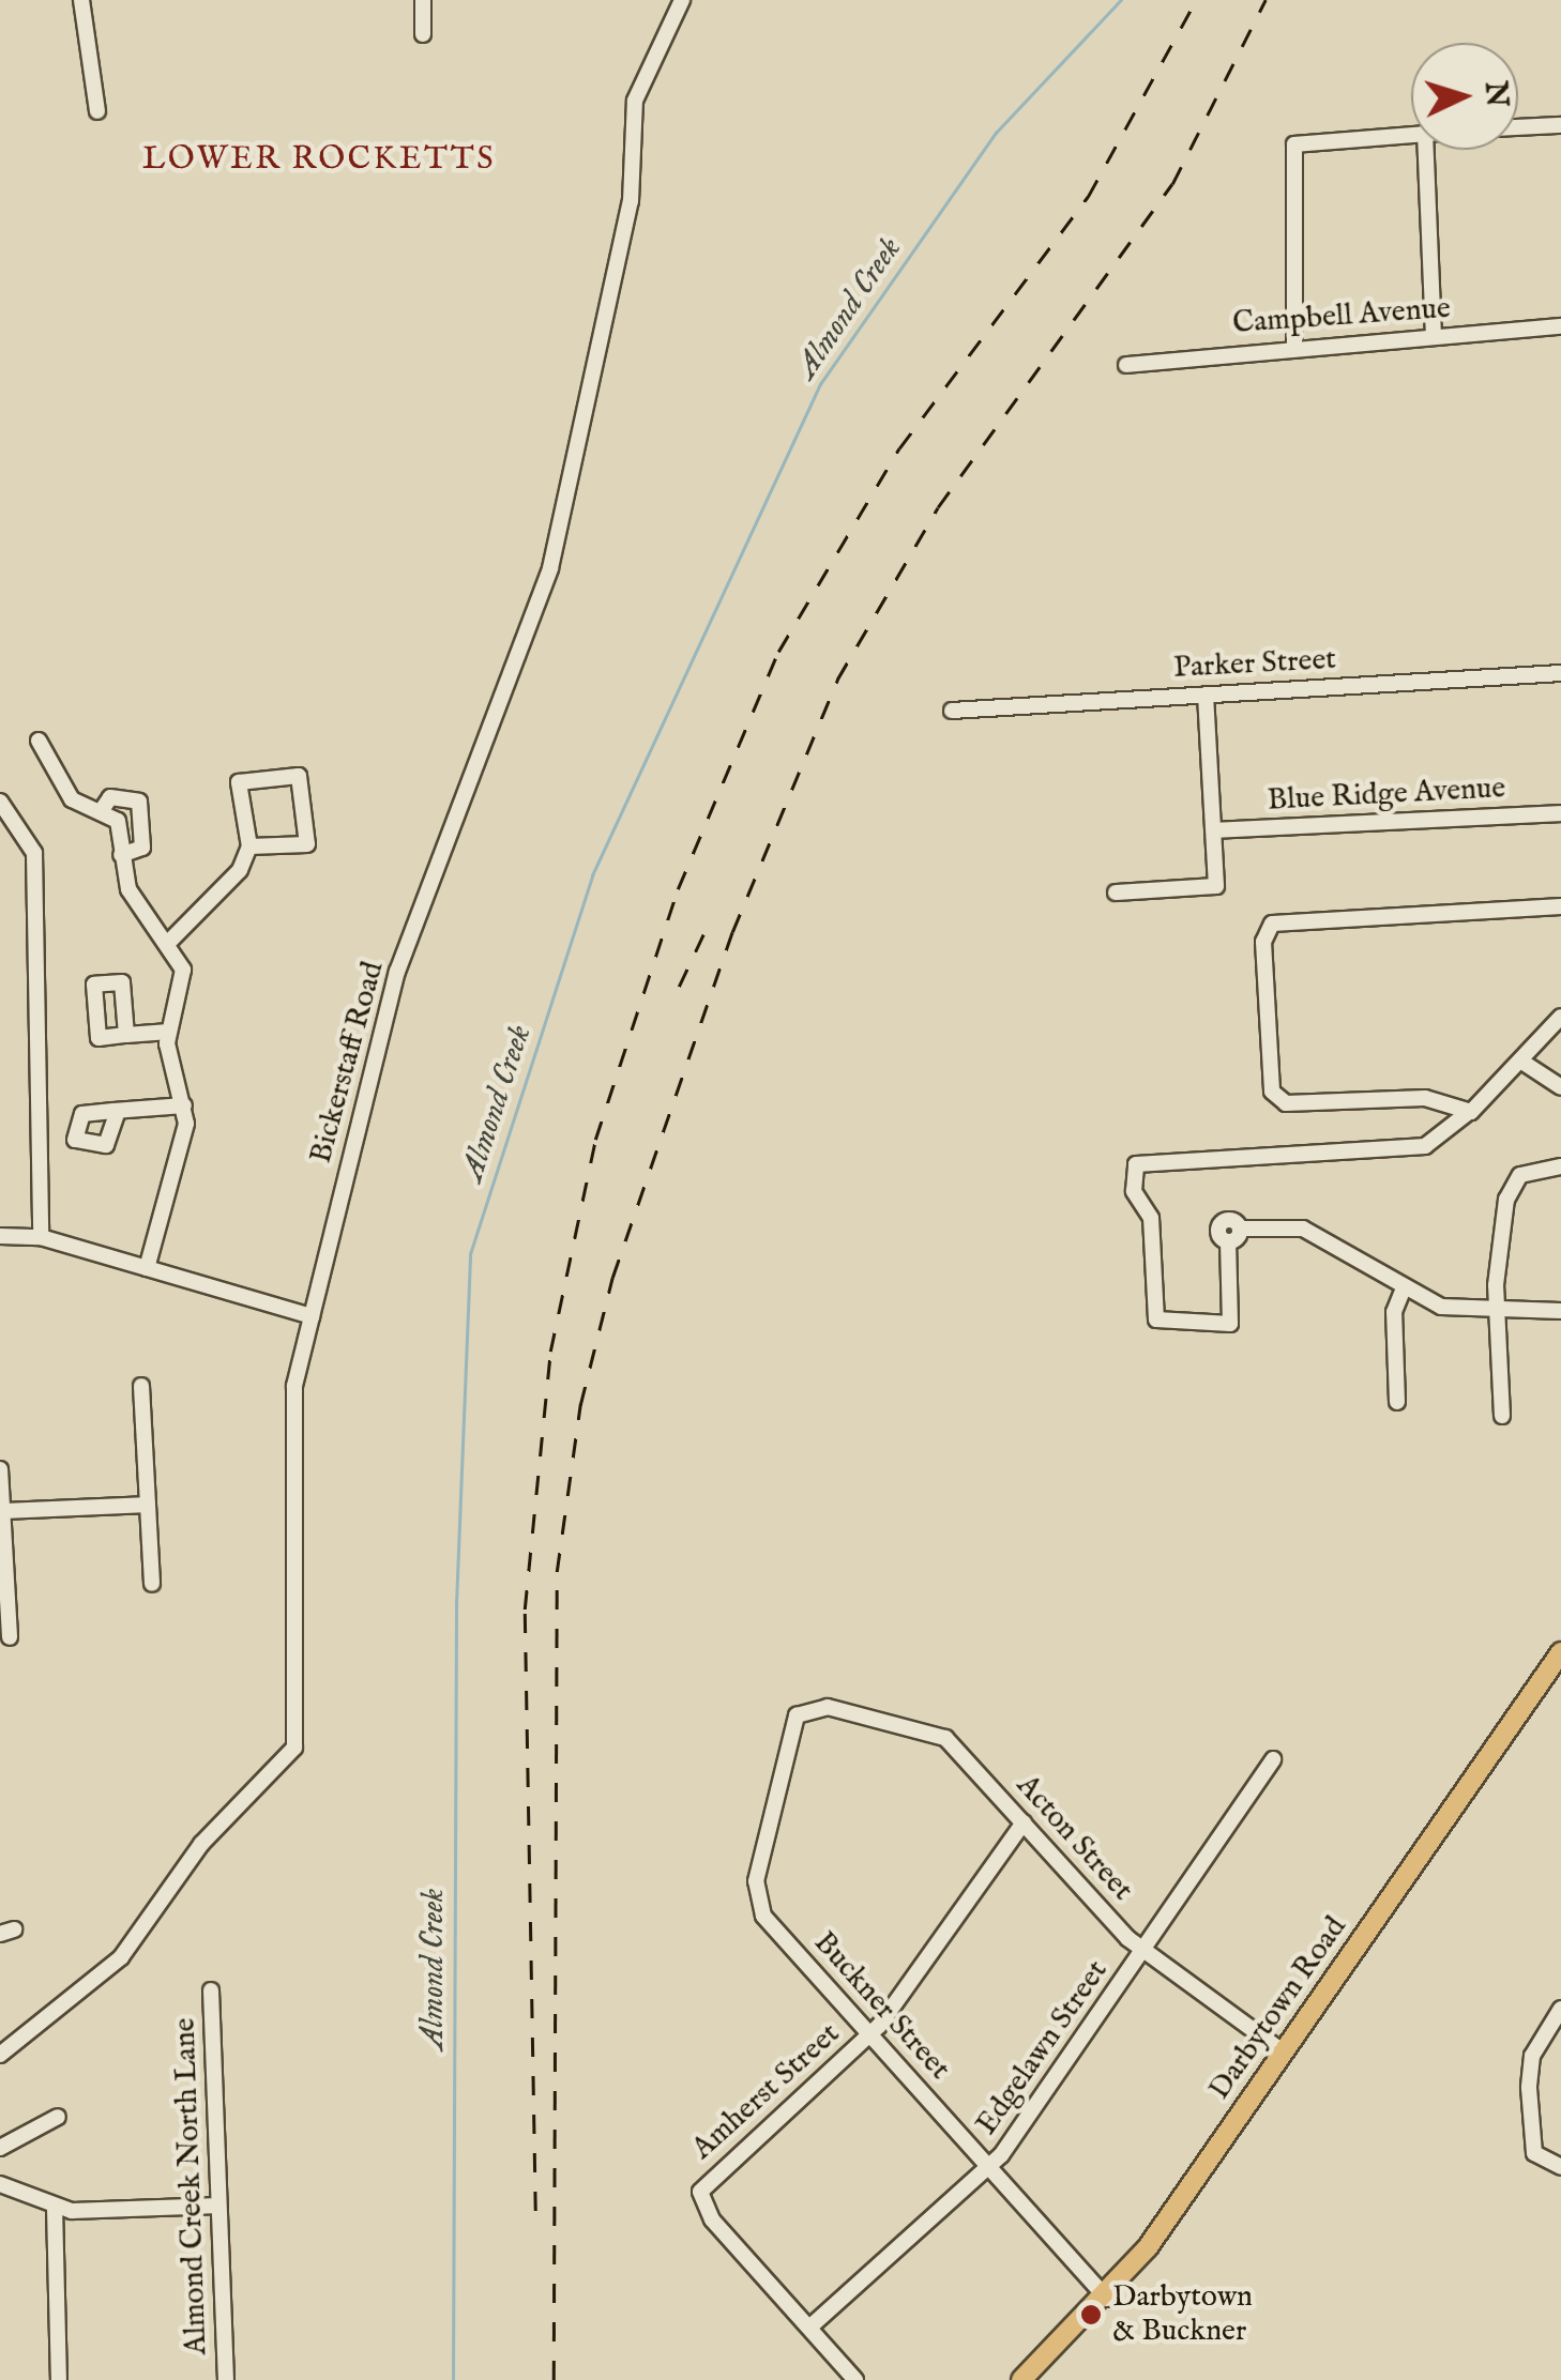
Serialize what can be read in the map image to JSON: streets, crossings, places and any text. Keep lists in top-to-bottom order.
{
  "streets": {
    "main road": ["Darbytown Road"],
    "street": [
      "Campbell Avenue",
      "Parker Street",
      "Blue Ridge Avenue",
      "Bickerstaff Road",
      "Acton Street",
      "Buckner Street",
      "Edgelawn Street",
      "Amherst Street",
      "Almond Creek North Lane"
    ]
  },
  "crossings": [
    ["Acton Street", "Buckner Street"],
    ["Acton Street", "Darbytown Road"],
    ["Acton Street", "Edgelawn Street"],
    ["Acton Street", "Amherst Street"],
    ["Buckner Street", "Darbytown Road"],
    ["Buckner Street", "Edgelawn Street"],
    ["Buckner Street", "Amherst Street"],
    ["Edgelawn Street", "Amherst Street"]
  ],
  "districts": ["LOWER ROCKETTS"],
  "water": ["Almond Creek"],
  "places": ["Darbytown & Buckner"],
  "north": "right"
}
